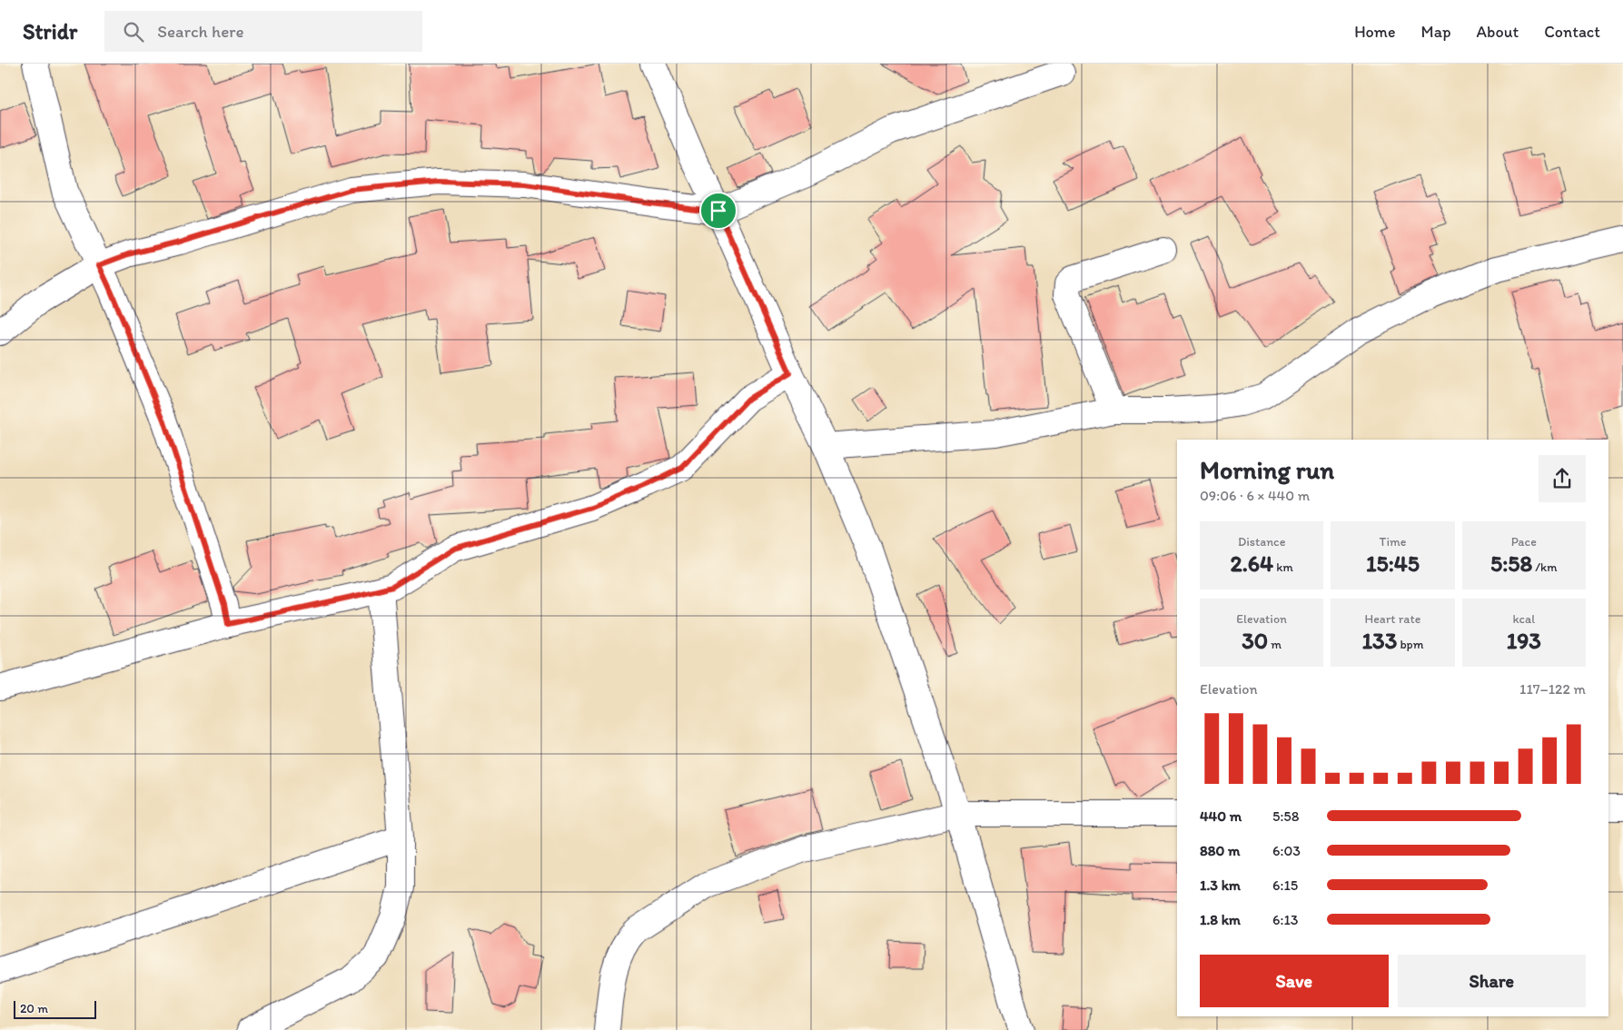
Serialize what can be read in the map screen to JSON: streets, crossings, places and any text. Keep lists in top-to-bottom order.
{
  "scale_bar": "20 m",
  "page": {
    "header": "Stridr",
    "search": "Search here",
    "nav": [
      "Home",
      "Map",
      "About",
      "Contact"
    ],
    "heading": ["Morning run", "09:06 · 6 × 440 m"],
    "stats": [
      ["Distance", "2.64 km"],
      ["Time", "15:45"],
      ["Pace", "5:58 /km"],
      ["Elevation", "30 m"],
      ["Heart rate", "133 bpm"],
      ["kcal", "193"]
    ],
    "chart": ["Elevation", "117–122 m"],
    "list": [
      {
        "name": "440 m",
        "note": "5:58"
      },
      {
        "name": "880 m",
        "note": "6:03"
      },
      {
        "name": "1.3 km",
        "note": "6:15"
      },
      {
        "name": "1.8 km",
        "note": "6:13"
      }
    ],
    "buttons": ["Save", "Share"],
    "scale": "20 m"
  }
}
